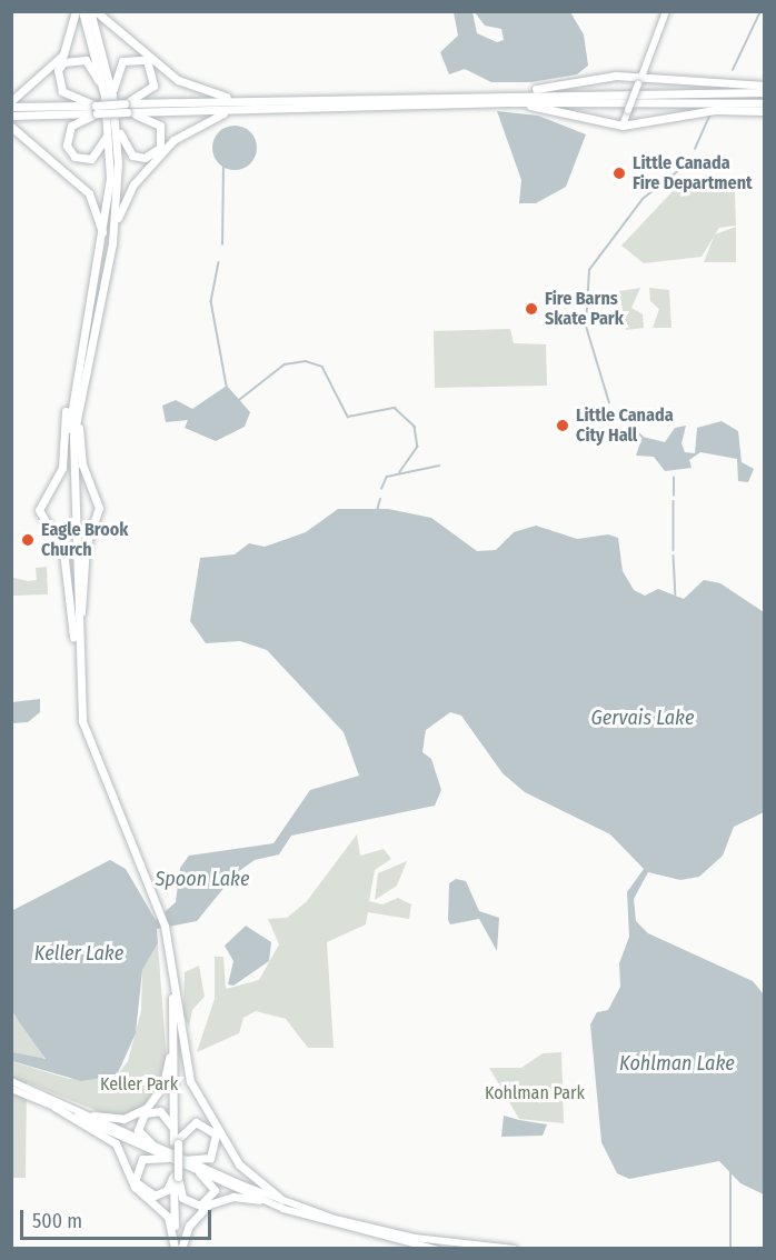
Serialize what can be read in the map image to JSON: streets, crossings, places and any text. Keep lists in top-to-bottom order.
{
  "water": [
    "Gervais Lake",
    "Spoon Lake",
    "Keller Lake",
    "Kohlman Lake"
  ],
  "parks": ["Keller Park", "Kohlman Park"],
  "places": [
    "Little Canada Fire Department",
    "Fire Barns Skate Park",
    "Little Canada City Hall",
    "Eagle Brook Church"
  ],
  "scale_bar": "500 m"
}
